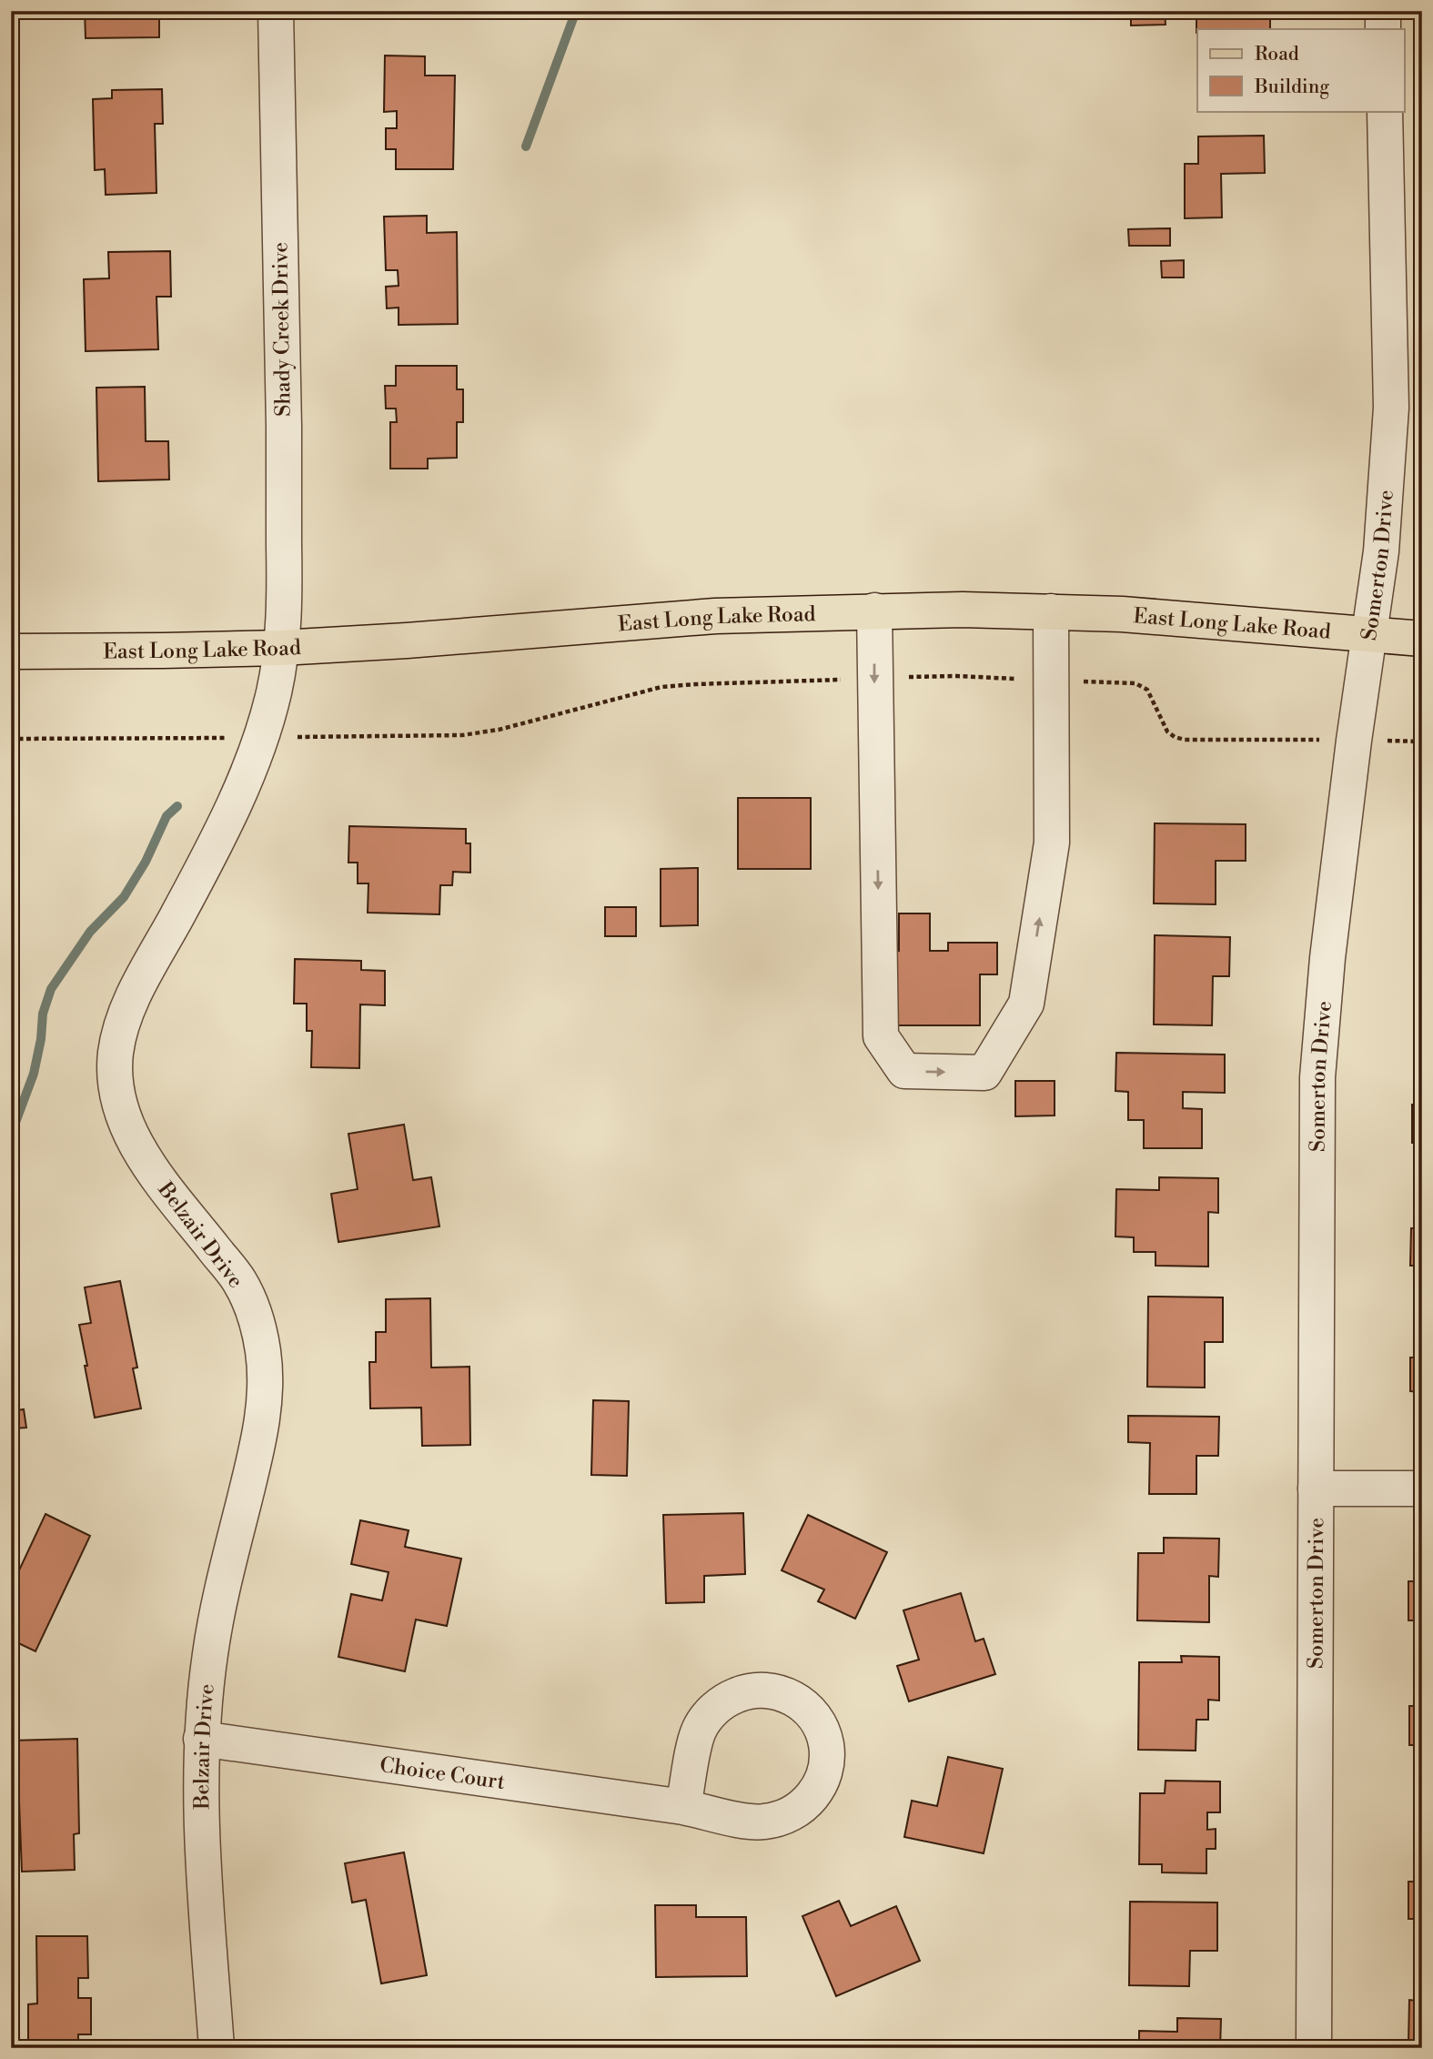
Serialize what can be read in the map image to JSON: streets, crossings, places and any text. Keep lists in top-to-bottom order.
{
  "streets": {
    "main road": ["East Long Lake Road"],
    "street": [
      "Shady Creek Drive",
      "Somerton Drive",
      "Belzair Drive",
      "Choice Court"
    ]
  },
  "crossings": [
    ["Shady Creek Drive", "East Long Lake Road"],
    ["Shady Creek Drive", "Belzair Drive"],
    ["Somerton Drive", "East Long Lake Road"],
    ["East Long Lake Road", "Belzair Drive"],
    ["Belzair Drive", "Choice Court"]
  ],
  "legend": ["Road", "Building"]
}
